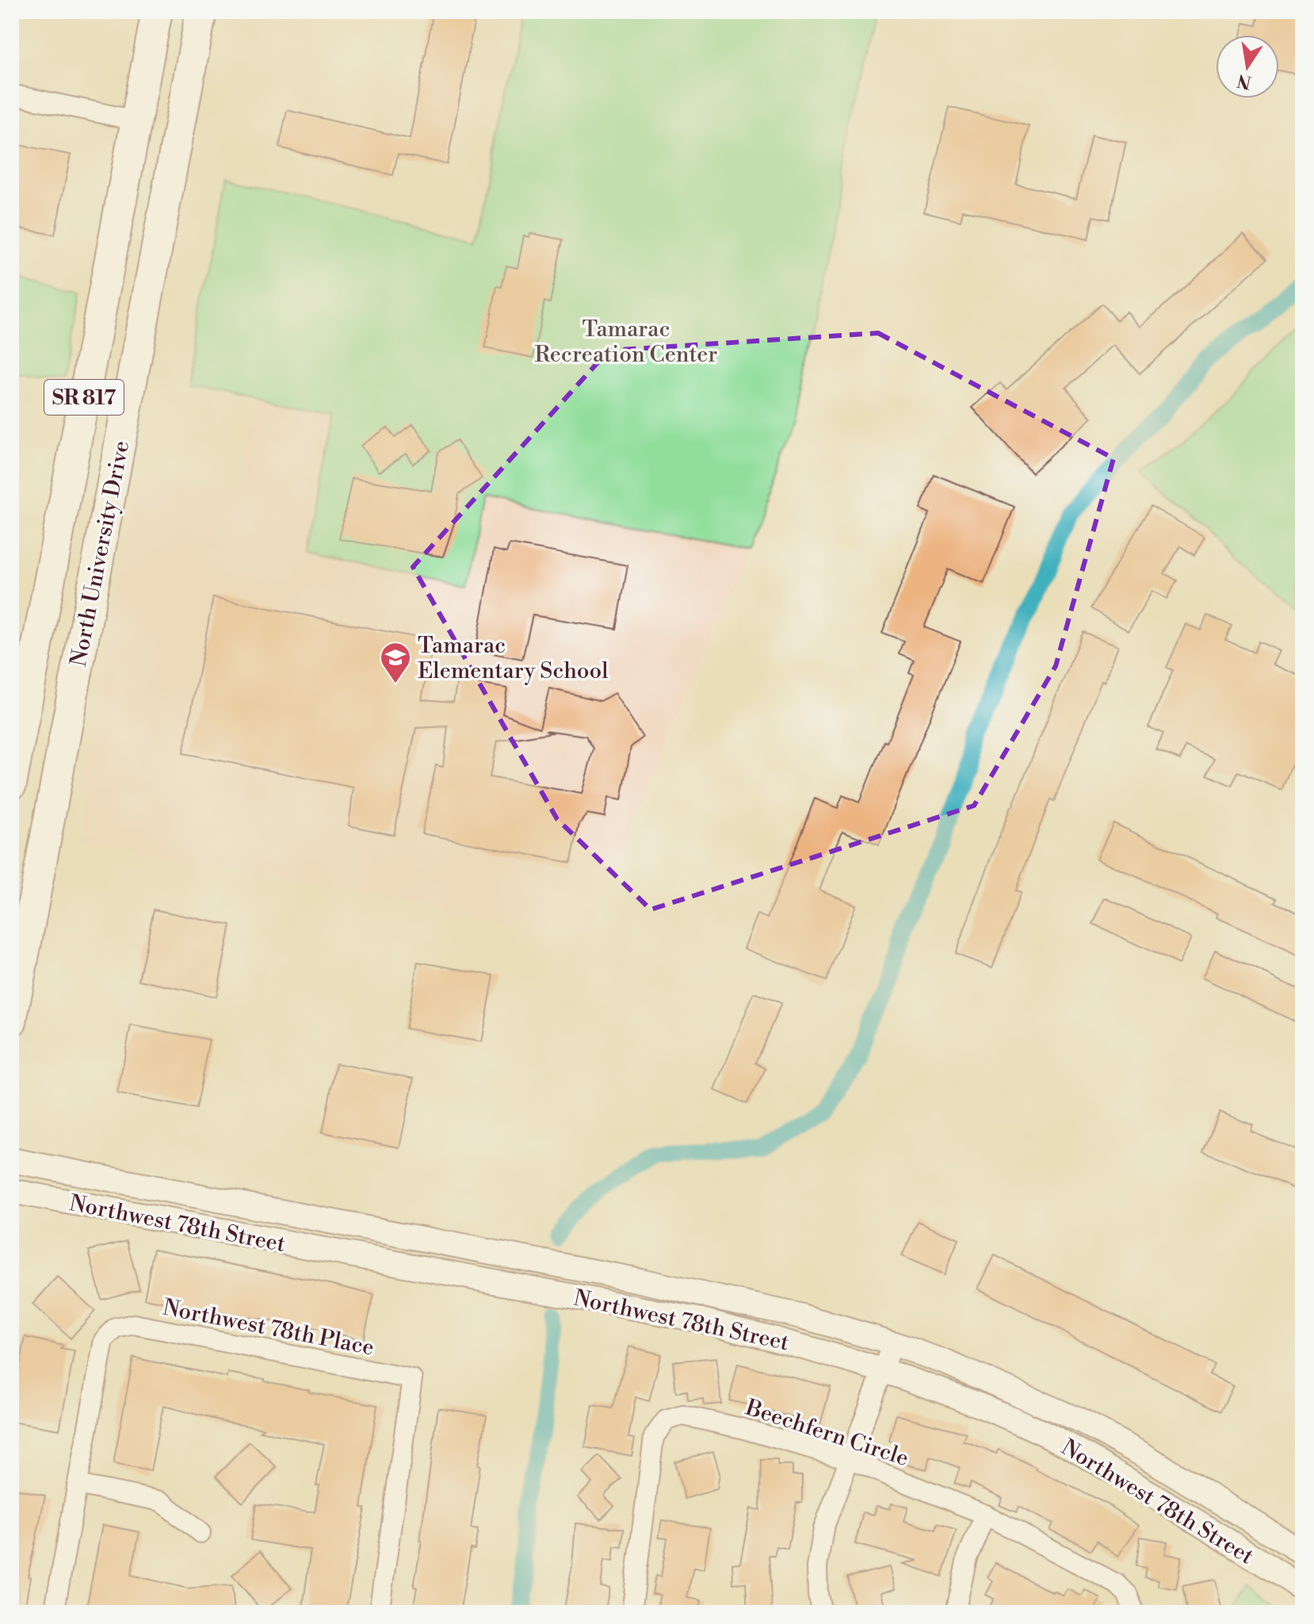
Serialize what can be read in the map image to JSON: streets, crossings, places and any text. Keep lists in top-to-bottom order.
{
  "streets": {
    "main road": ["SR 817", "North University Drive"],
    "street": ["Northwest 78th Street", "Northwest 78th Place", "Beechfern Circle"]
  },
  "parks": ["Tamarac Recreation Center"],
  "places": {
    "school or university": ["Tamarac Elementary School"]
  },
  "north": "bottom"
}
